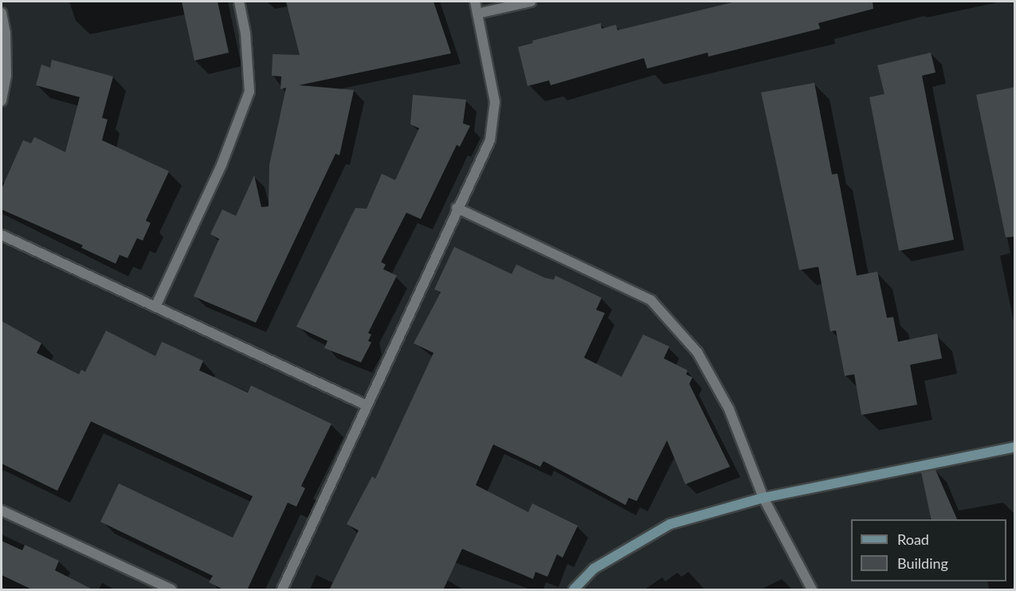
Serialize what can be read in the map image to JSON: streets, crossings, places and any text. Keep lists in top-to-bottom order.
{
  "legend": ["Road", "Building"]
}
